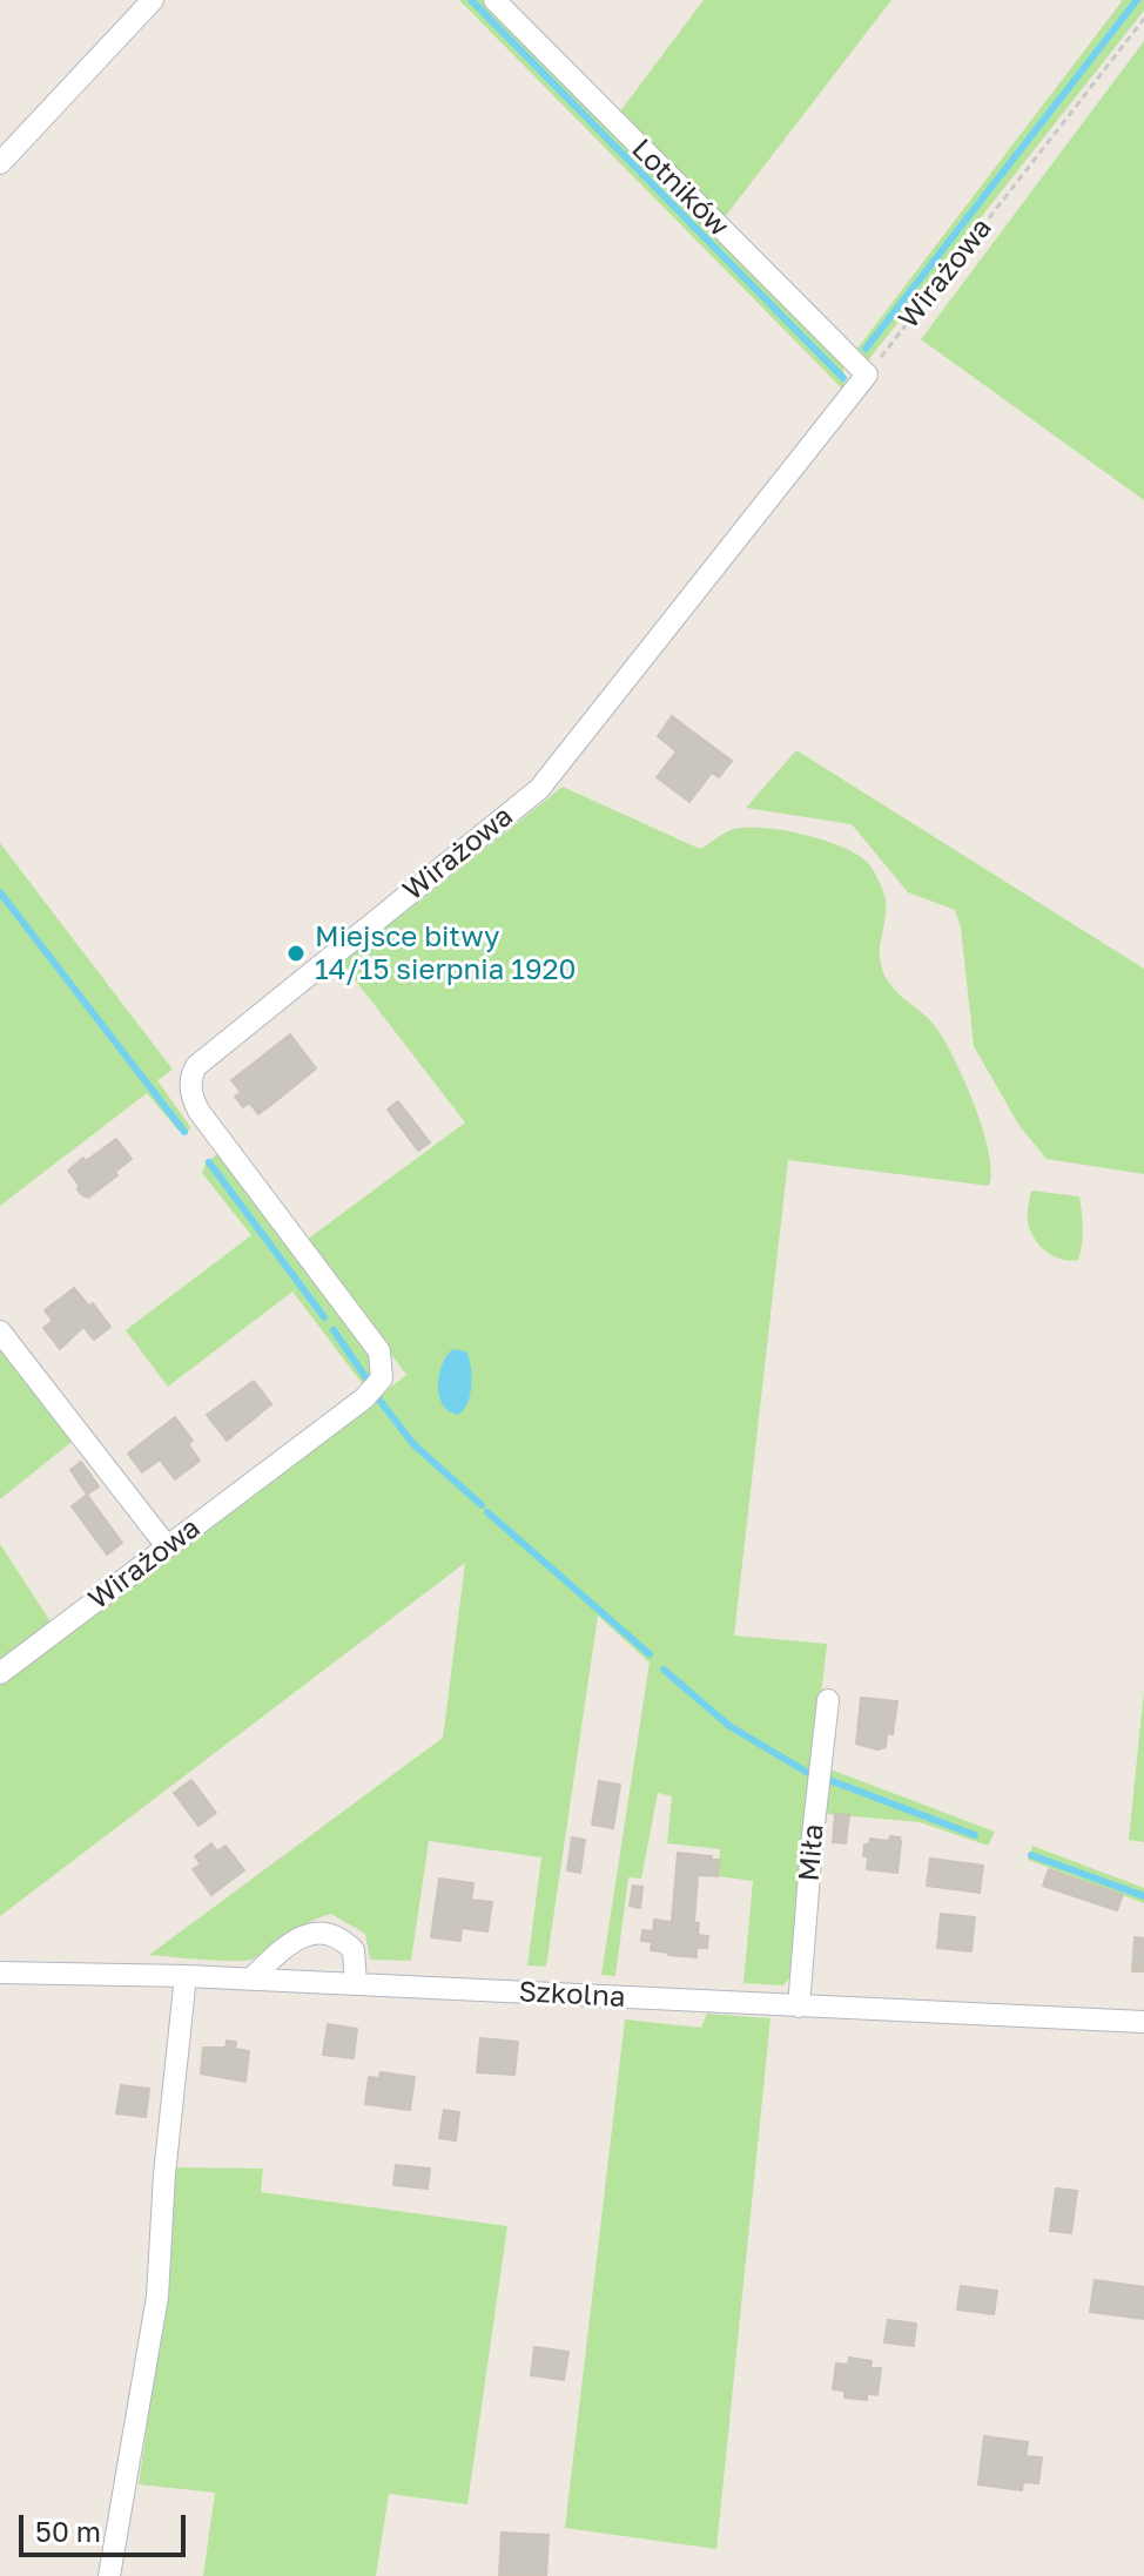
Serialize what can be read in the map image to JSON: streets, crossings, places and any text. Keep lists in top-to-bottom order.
{
  "streets": {
    "street": [
      "Lotników",
      "Wirażowa",
      "Miła",
      "Szkolna"
    ]
  },
  "crossings": [
    ["Lotników", "Wirażowa"],
    ["Miła", "Szkolna"]
  ],
  "places": ["Miejsce bitwy 14/15 sierpnia 1920"],
  "scale_bar": "50 m"
}
